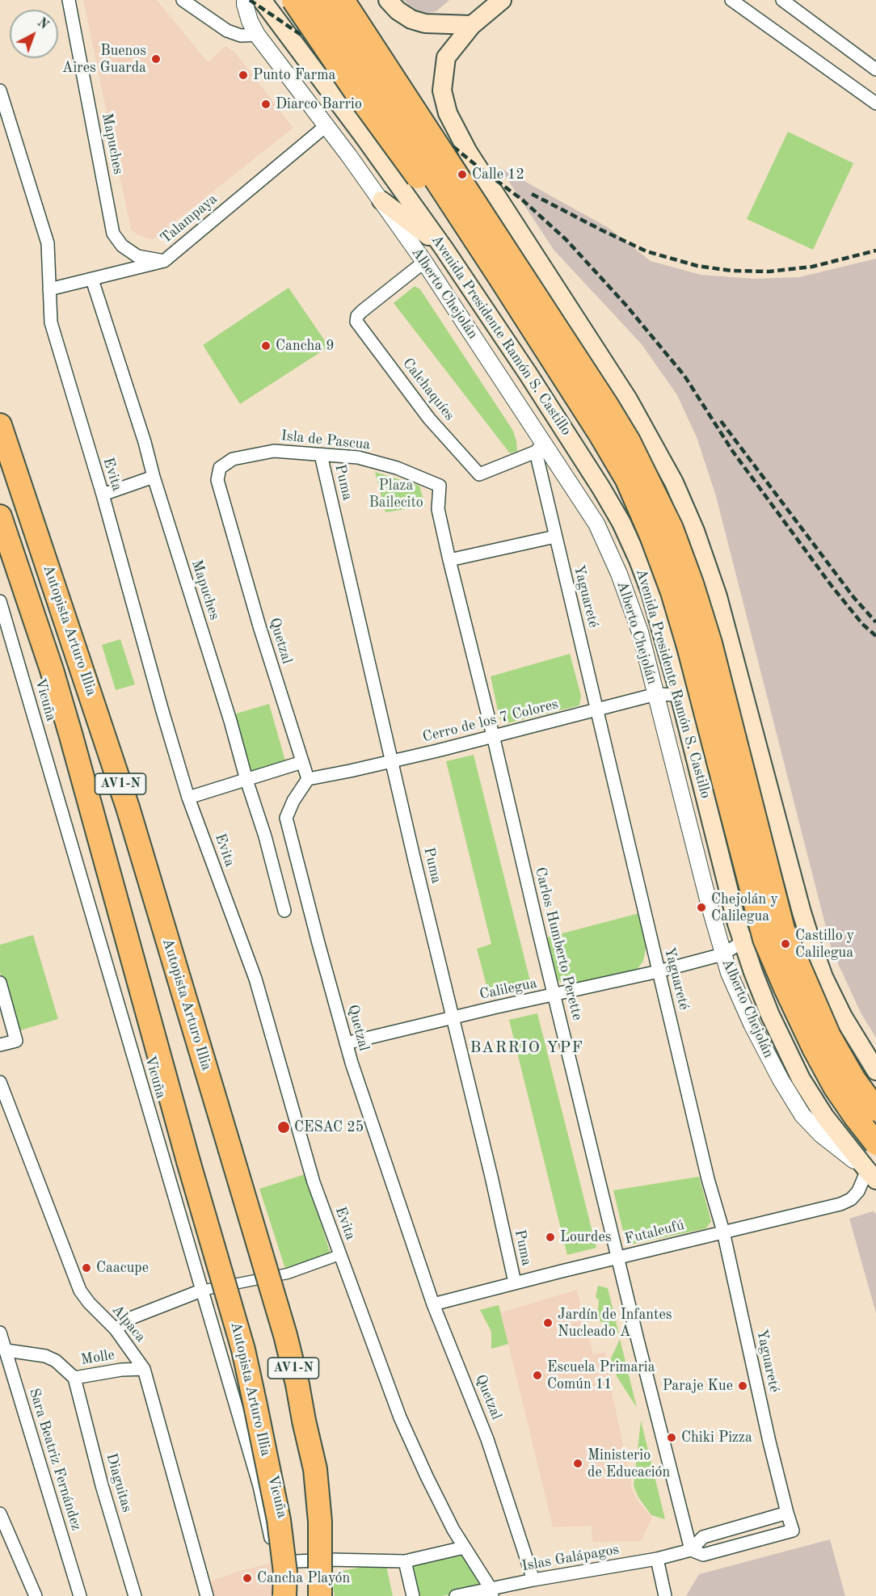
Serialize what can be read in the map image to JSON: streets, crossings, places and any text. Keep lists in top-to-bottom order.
{
  "streets": {
    "highway": ["Autopista Arturo Illia", "AV1-N"],
    "main road": ["Avenida Presidente Ramón S. Castillo"],
    "street": [
      "Mapuches",
      "Talampaya",
      "Alberto Chejolán",
      "Calchaquíes",
      "Isla de Pascua",
      "Evita",
      "Puma",
      "Yaguareté",
      "Quetzal",
      "Vicuña",
      "Cerro de los 7 Colores",
      "Carlos Humberto Perette",
      "Calilegua",
      "Futaleufú",
      "Alpaca",
      "Molle",
      "Sara Beatriz Fernández",
      "Diaguitas",
      "Islas Galápagos"
    ]
  },
  "crossings": [
    ["Mapuches", "Talampaya"],
    ["Talampaya", "Alberto Chejolán"],
    ["Talampaya", "Evita"],
    ["Alberto Chejolán", "Avenida Presidente Ramón S. Castillo"],
    ["Alberto Chejolán", "Calchaquíes"],
    ["Alberto Chejolán", "Yaguareté"],
    ["Alberto Chejolán", "Cerro de los 7 Colores"],
    ["Alberto Chejolán", "Calilegua"],
    ["Alberto Chejolán", "Futaleufú"],
    ["Avenida Presidente Ramón S. Castillo", "Cerro de los 7 Colores"],
    ["Avenida Presidente Ramón S. Castillo", "Calilegua"],
    ["Avenida Presidente Ramón S. Castillo", "Futaleufú"],
    ["Calchaquíes", "Yaguareté"],
    ["Isla de Pascua", "Puma"],
    ["Isla de Pascua", "Quetzal"],
    ["Isla de Pascua", "Carlos Humberto Perette"],
    ["Evita", "Islas Galápagos"],
    ["Puma", "Cerro de los 7 Colores"],
    ["Puma", "Calilegua"],
    ["Puma", "Futaleufú"],
    ["Yaguareté", "Cerro de los 7 Colores"],
    ["Yaguareté", "Calilegua"],
    ["Yaguareté", "Futaleufú"],
    ["Yaguareté", "Islas Galápagos"],
    ["Quetzal", "Cerro de los 7 Colores"],
    ["Quetzal", "Calilegua"],
    ["Quetzal", "Futaleufú"],
    ["Quetzal", "Islas Galápagos"],
    ["Vicuña", "Molle"],
    ["Cerro de los 7 Colores", "Carlos Humberto Perette"],
    ["Carlos Humberto Perette", "Calilegua"],
    ["Carlos Humberto Perette", "Futaleufú"],
    ["Carlos Humberto Perette", "Islas Galápagos"],
    ["Alpaca", "Molle"],
    ["Molle", "Sara Beatriz Fernández"],
    ["Molle", "Diaguitas"]
  ],
  "districts": ["BARRIO YPF"],
  "parks": ["Plaza Bailecito"],
  "places": [
    "Buenos Aires Guarda",
    "Punto Farma",
    "Diarco Barrio",
    "Calle 12",
    "Cancha 9",
    "Chejolán y Calilegua",
    "Castillo y Calilegua",
    "CESAC 25",
    "Lourdes",
    "Caacupe",
    "Jardín de Infantes Nucleado A",
    "Escuela Primaria Común 11",
    "Paraje Kue",
    "Chiki Pizza",
    "Ministerio de Educación",
    "Cancha Playón"
  ],
  "north": "top right"
}
